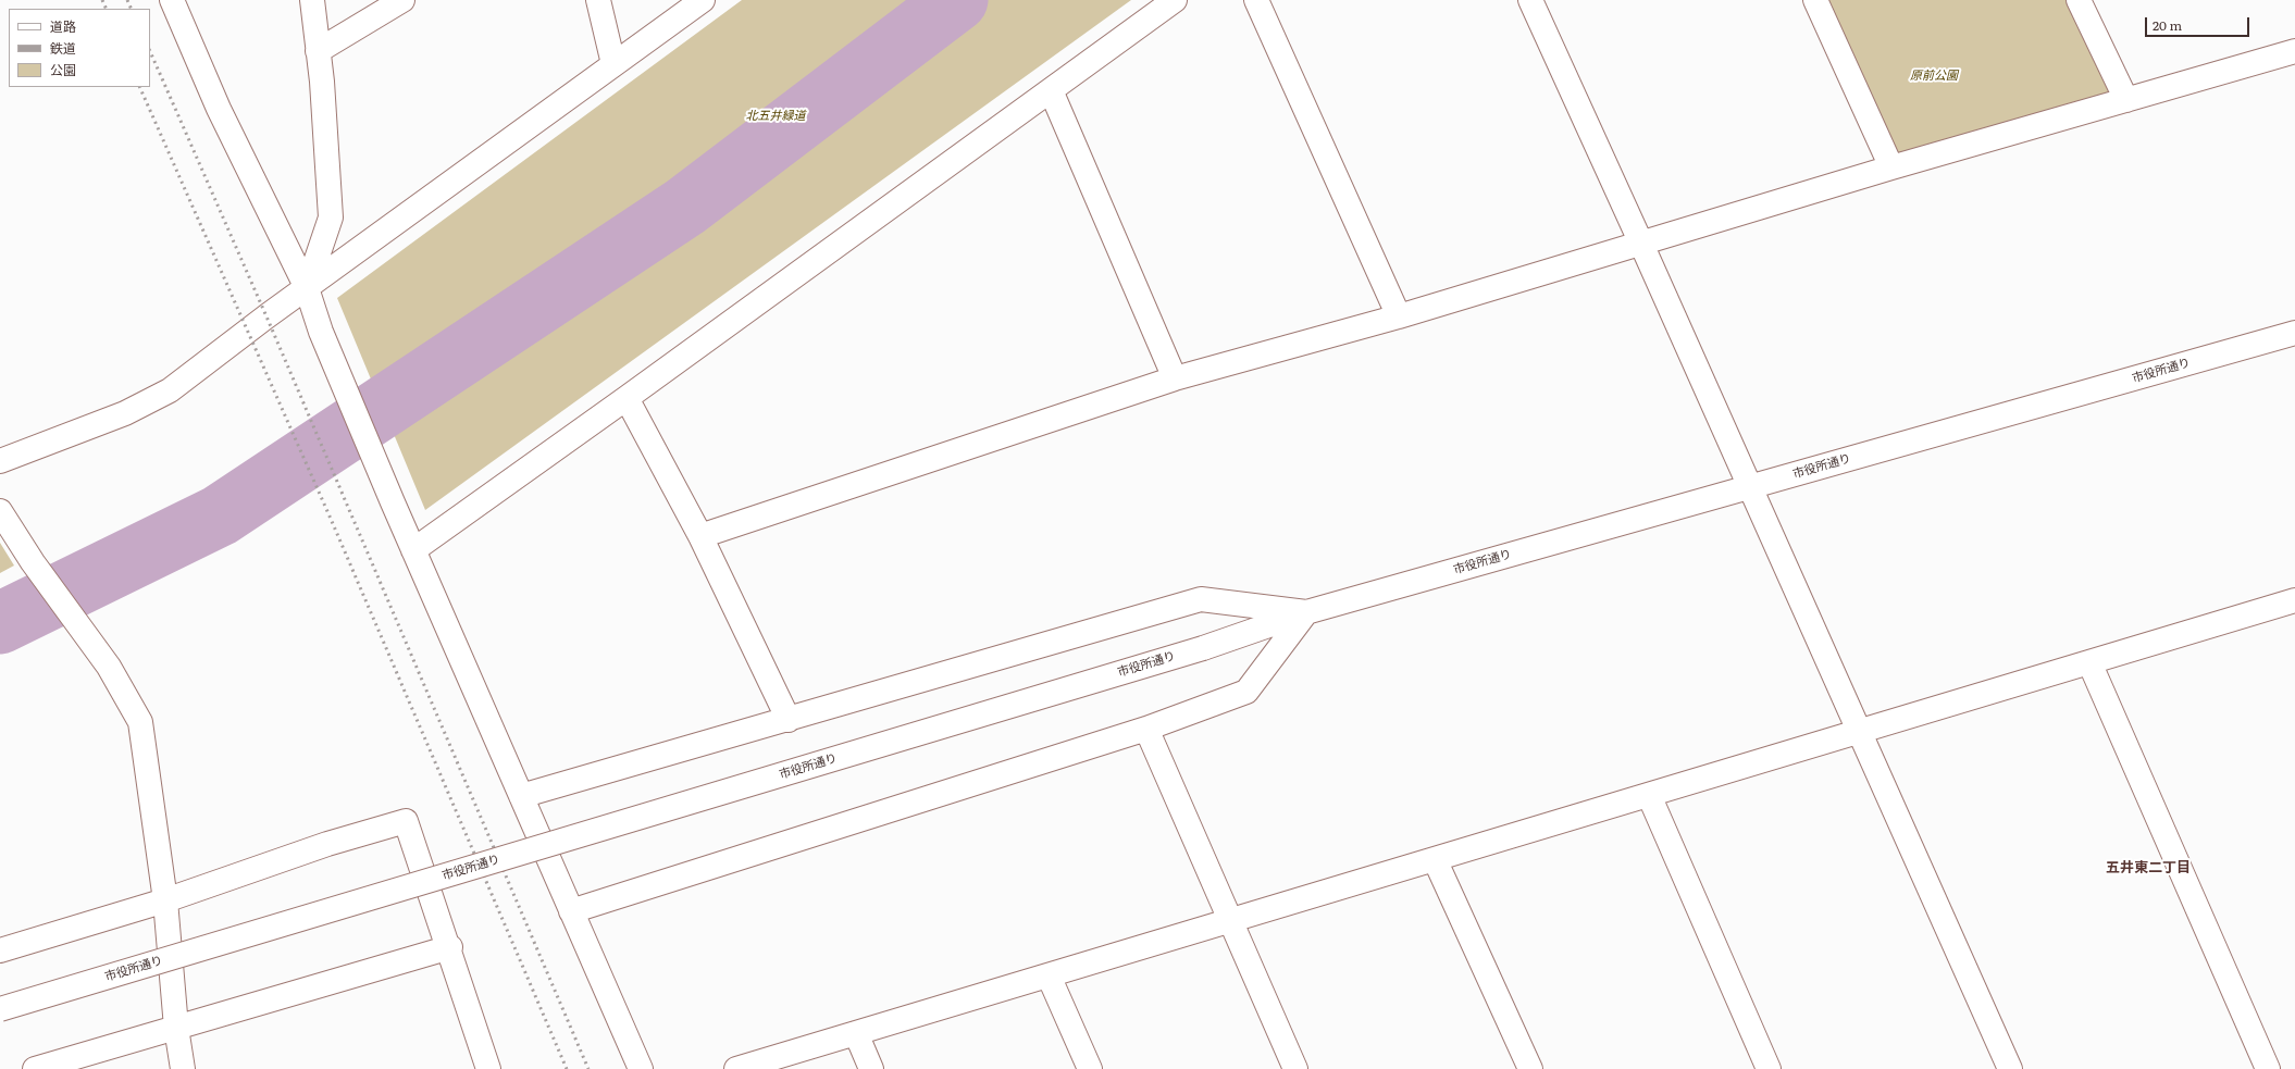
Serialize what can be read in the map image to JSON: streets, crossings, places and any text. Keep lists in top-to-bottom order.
{
  "streets": {
    "street": ["市役所通り"]
  },
  "districts": ["五井東二丁目"],
  "parks": ["原前公園", "北五井緑道"],
  "legend": ["道路", "鉄道", "公園"],
  "scale_bar": "20 m"
}
